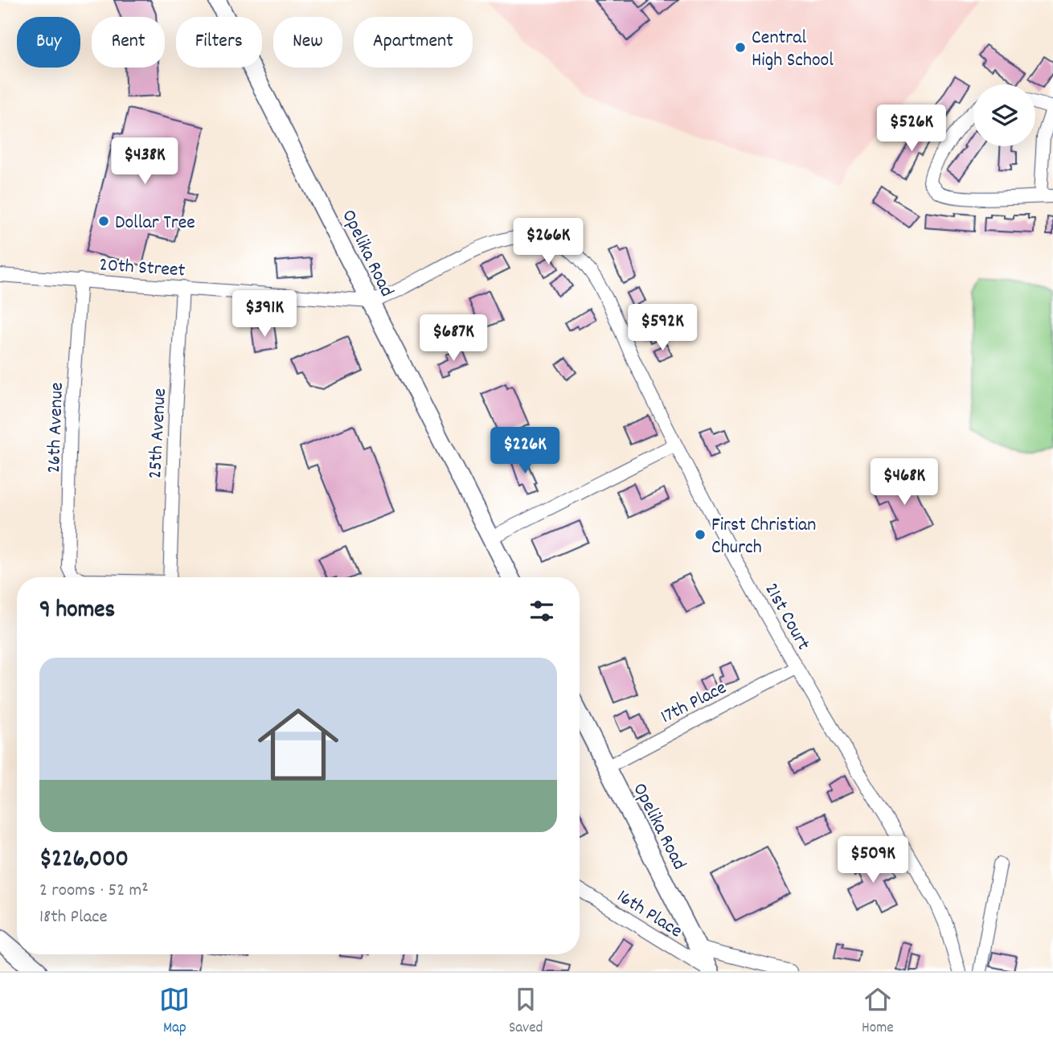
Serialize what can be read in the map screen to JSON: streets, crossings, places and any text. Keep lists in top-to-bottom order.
{
  "streets": {
    "main road": ["Opelika Road"],
    "street": [
      "20th Street",
      "26th Avenue",
      "25th Avenue",
      "21st Court",
      "17th Place",
      "16th Place"
    ]
  },
  "crossings": [
    ["Opelika Road", "20th Street"],
    ["Opelika Road", "17th Place"],
    ["Opelika Road", "16th Place"],
    ["20th Street", "26th Avenue"],
    ["20th Street", "25th Avenue"],
    ["20th Street", "21st Court"],
    ["21st Court", "17th Place"]
  ],
  "places": ["Central High School", "Dollar Tree", "First Christian Church"],
  "page": {
    "chip": [
      "Buy",
      "Rent",
      "Filters",
      "New",
      "Apartment"
    ],
    "price": [
      "$526K",
      "$438K",
      "$266K",
      "$391K",
      "$592K",
      "$687K",
      "$226K",
      "$468K",
      "$509K"
    ],
    "heading": "9 homes",
    "list": [
      {
        "name": "$226,000",
        "note": "2 rooms · 52 m² · 18th Place"
      }
    ],
    "tabs": ["Map", "Saved", "Home"]
  }
}
